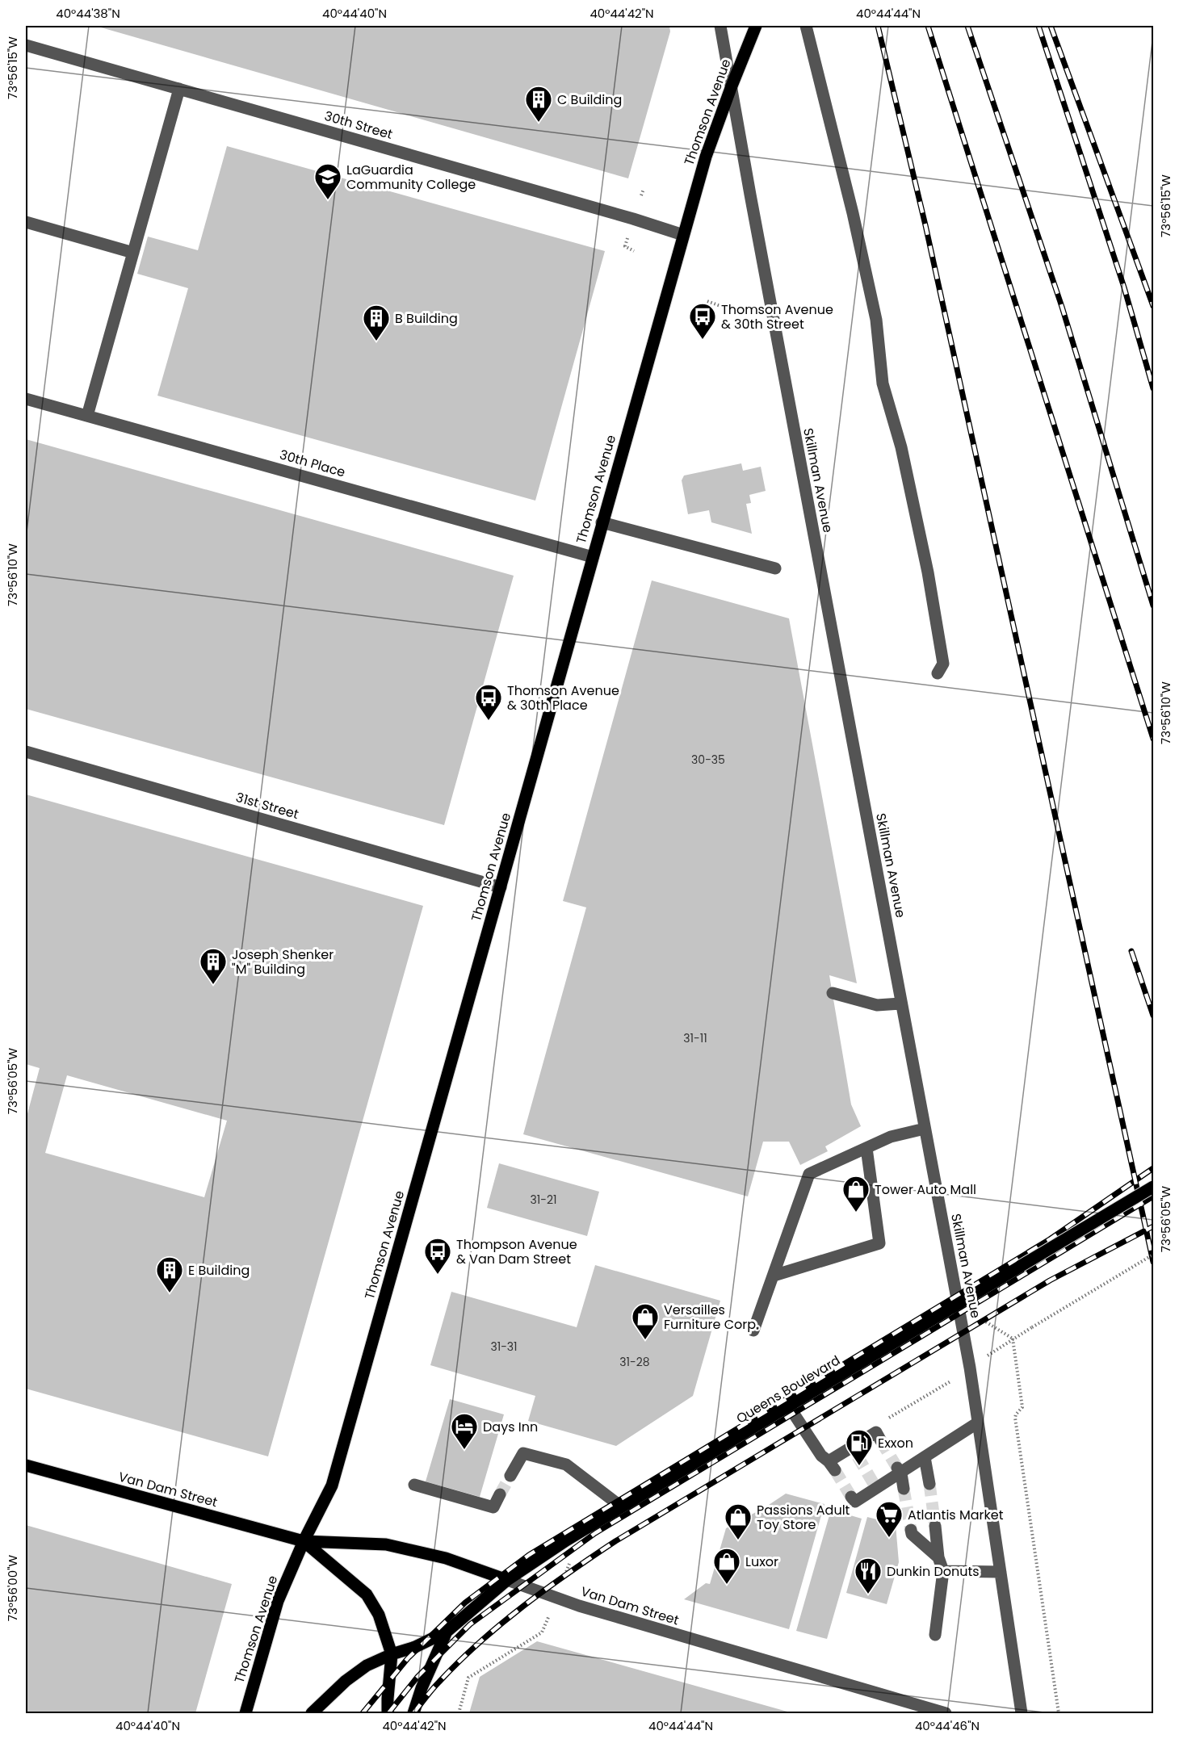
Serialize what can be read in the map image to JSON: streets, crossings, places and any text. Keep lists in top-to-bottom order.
{
  "streets": {
    "main road": ["Thomson Avenue", "Queens Boulevard", "Van Dam Street"],
    "street": [
      "30th Street",
      "30th Place",
      "Skillman Avenue",
      "31st Street"
    ]
  },
  "crossings": [
    ["Thomson Avenue", "30th Street"],
    ["Thomson Avenue", "30th Place"],
    ["Thomson Avenue", "Skillman Avenue"],
    ["Thomson Avenue", "31st Street"],
    ["Thomson Avenue", "Van Dam Street"],
    ["Skillman Avenue", "Queens Boulevard"],
    ["Queens Boulevard", "Van Dam Street"]
  ],
  "places": {
    "building": [
      "C Building",
      "B Building",
      "Joseph Shenker \"M\" Building",
      "E Building"
    ],
    "school or university": ["LaGuardia Community College"],
    "bus stop": ["Thomson Avenue & 30th Street", "Thomson Avenue & 30th Place", "Thompson Avenue & Van Dam Street"],
    "shop": [
      "Tower Auto Mall",
      "Versailles Furniture Corp.",
      "Passions Adult Toy Store",
      "Luxor"
    ],
    "hotel": ["Days Inn"],
    "fuel station": ["Exxon"],
    "supermarket": ["Atlantis Market"],
    "restaurant": ["Dunkin Donuts"]
  },
  "house_numbers": [
    "30-35",
    "31-11",
    "31-21",
    "31-31",
    "31-28"
  ],
  "coordinates": [
    "40°44'38\"N",
    "40°44'40\"N",
    "40°44'42\"N",
    "40°44'44\"N",
    "73°56'15\"W",
    "73°56'10\"W",
    "73°56'05\"W",
    "73°56'00\"W",
    "40°44'46\"N"
  ]
}
